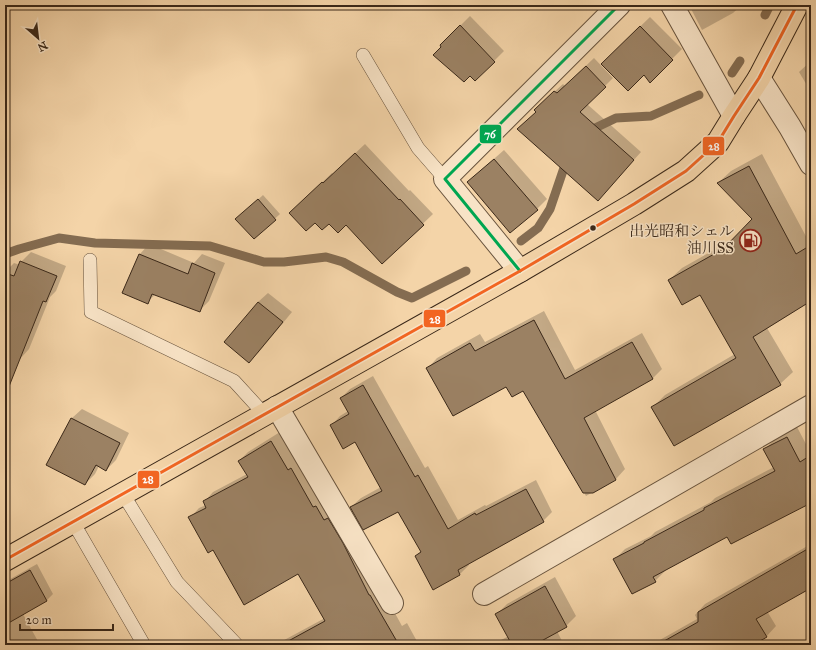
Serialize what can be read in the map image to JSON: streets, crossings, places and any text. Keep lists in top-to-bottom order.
{
  "places": {
    "fuel station": ["出光昭和シェル 油川SS"]
  },
  "lines": ["transit line 76", "transit line 28"],
  "scale_bar": "20 m",
  "north": "bottom right"
}
